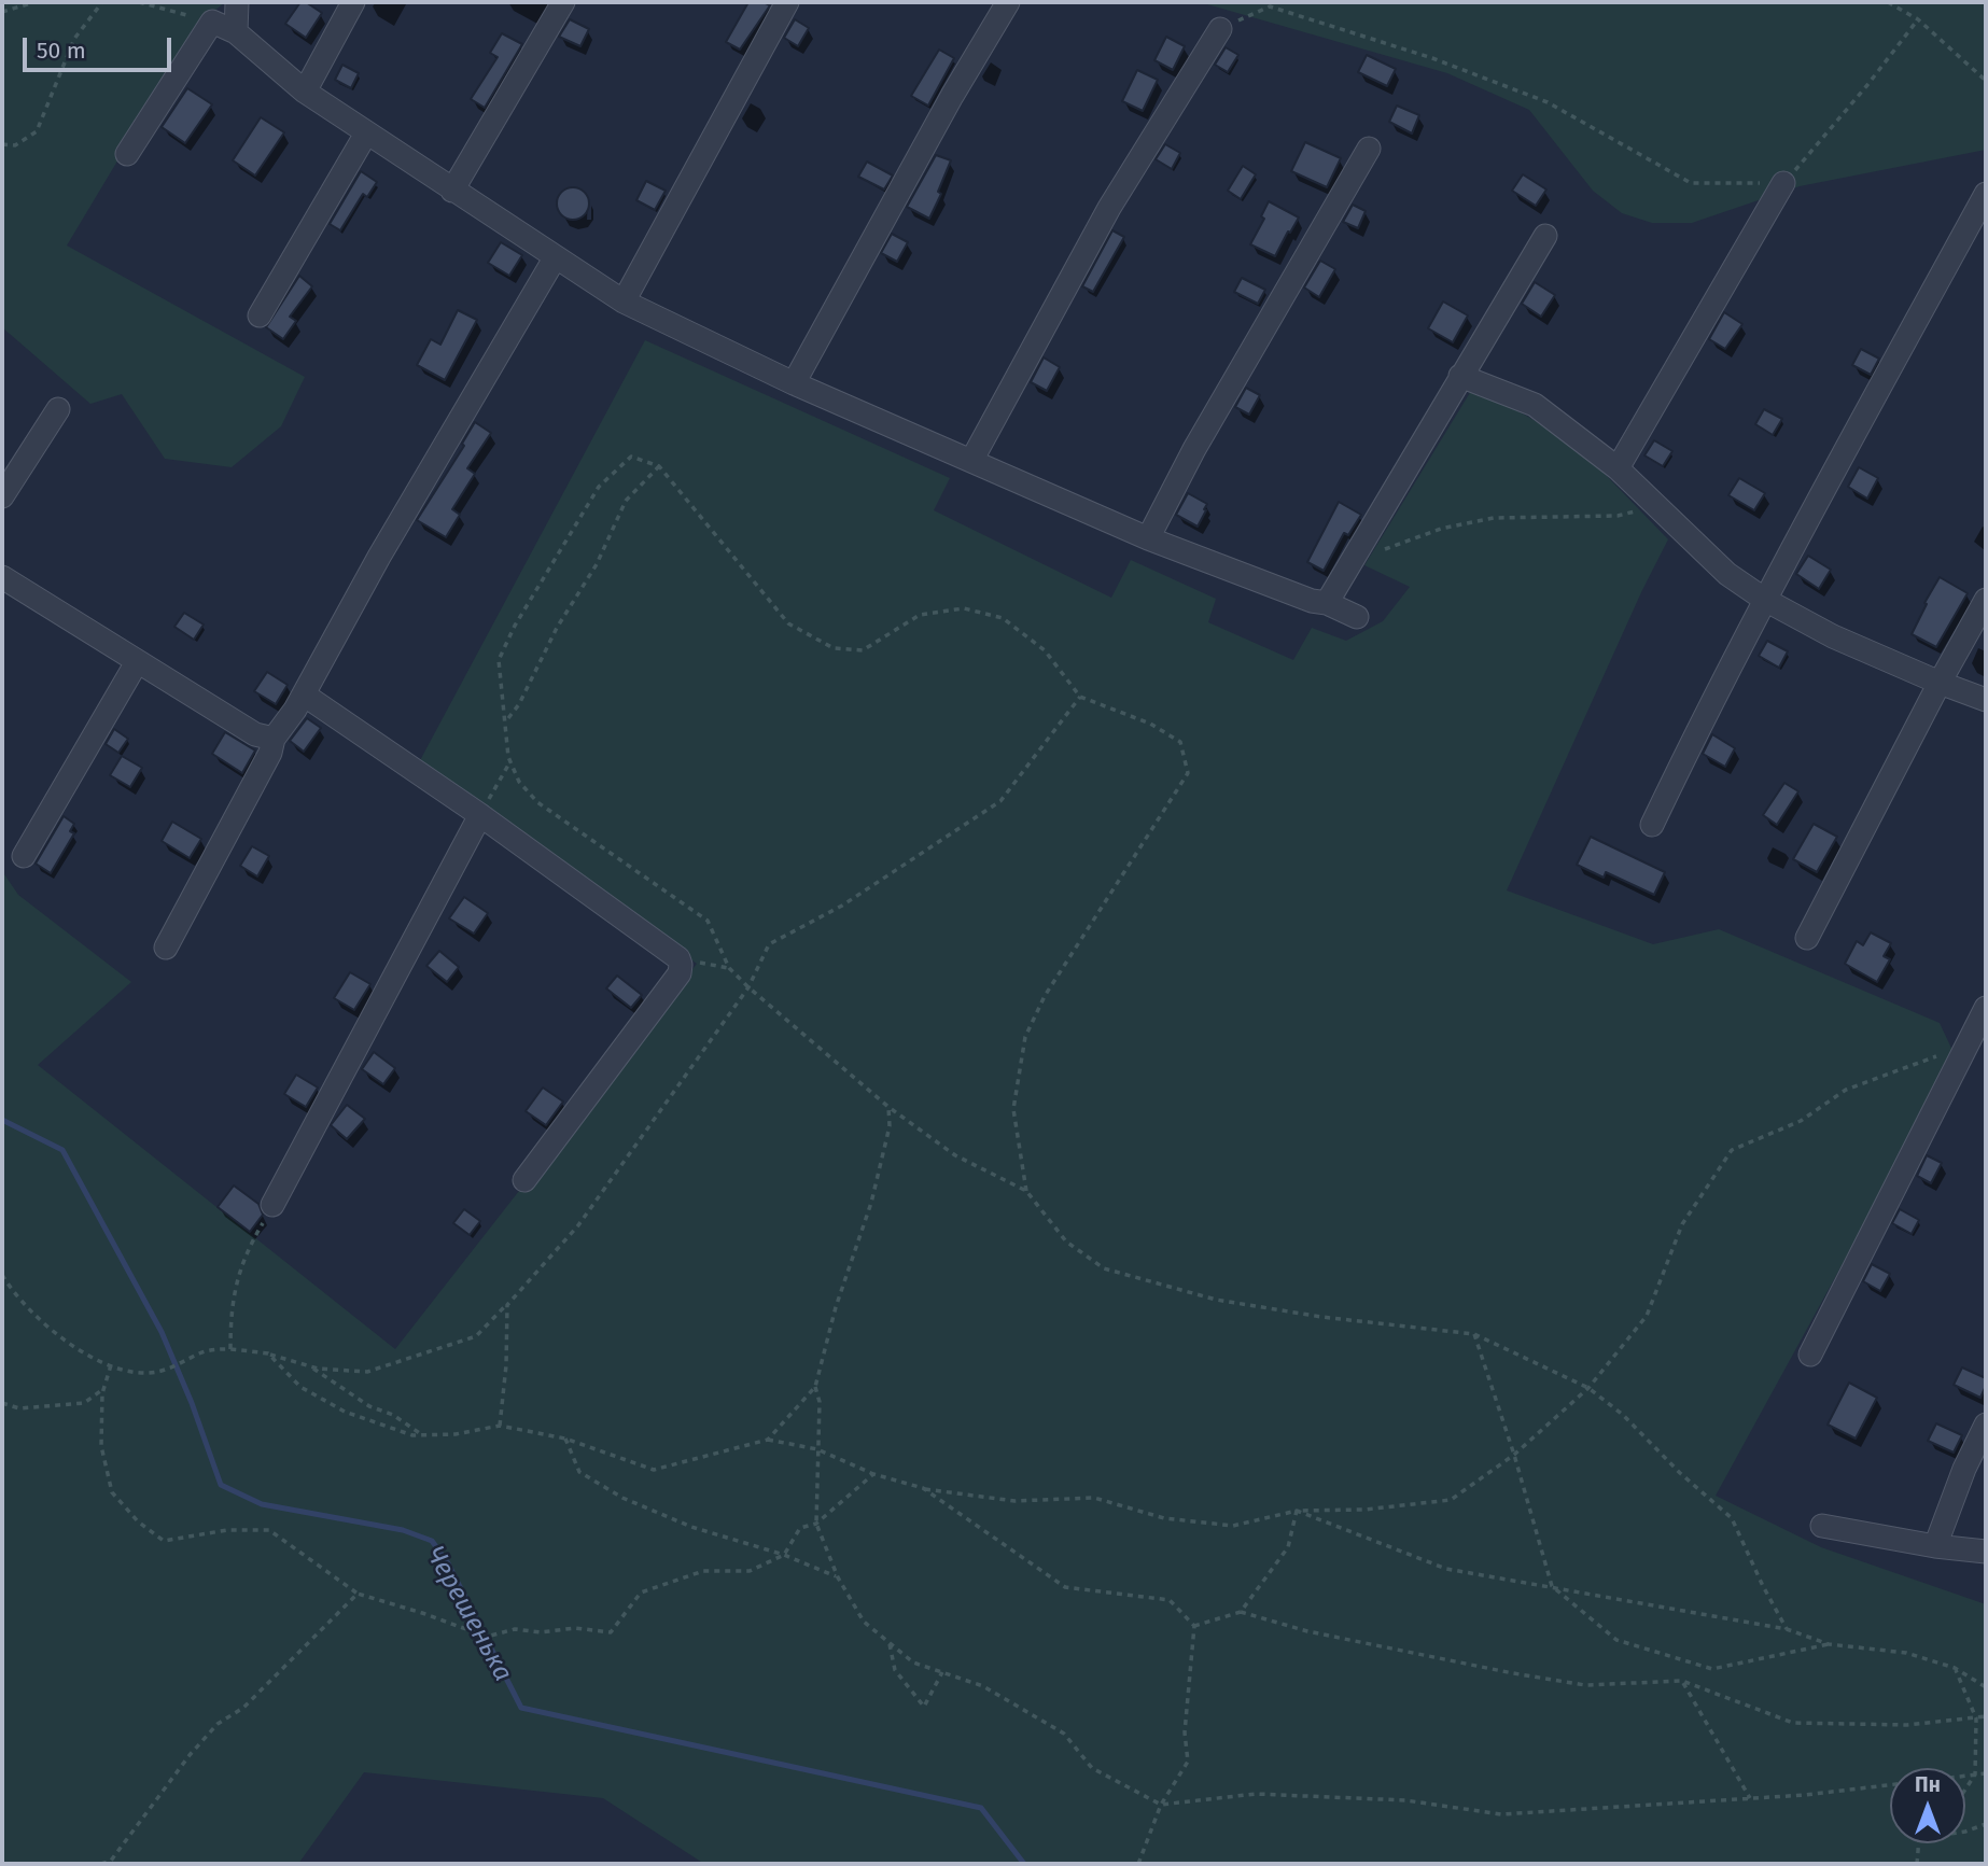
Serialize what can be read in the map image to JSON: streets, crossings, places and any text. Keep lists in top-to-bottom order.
{
  "water": ["Черешенька"],
  "scale_bar": "50 m",
  "north": "top"
}
